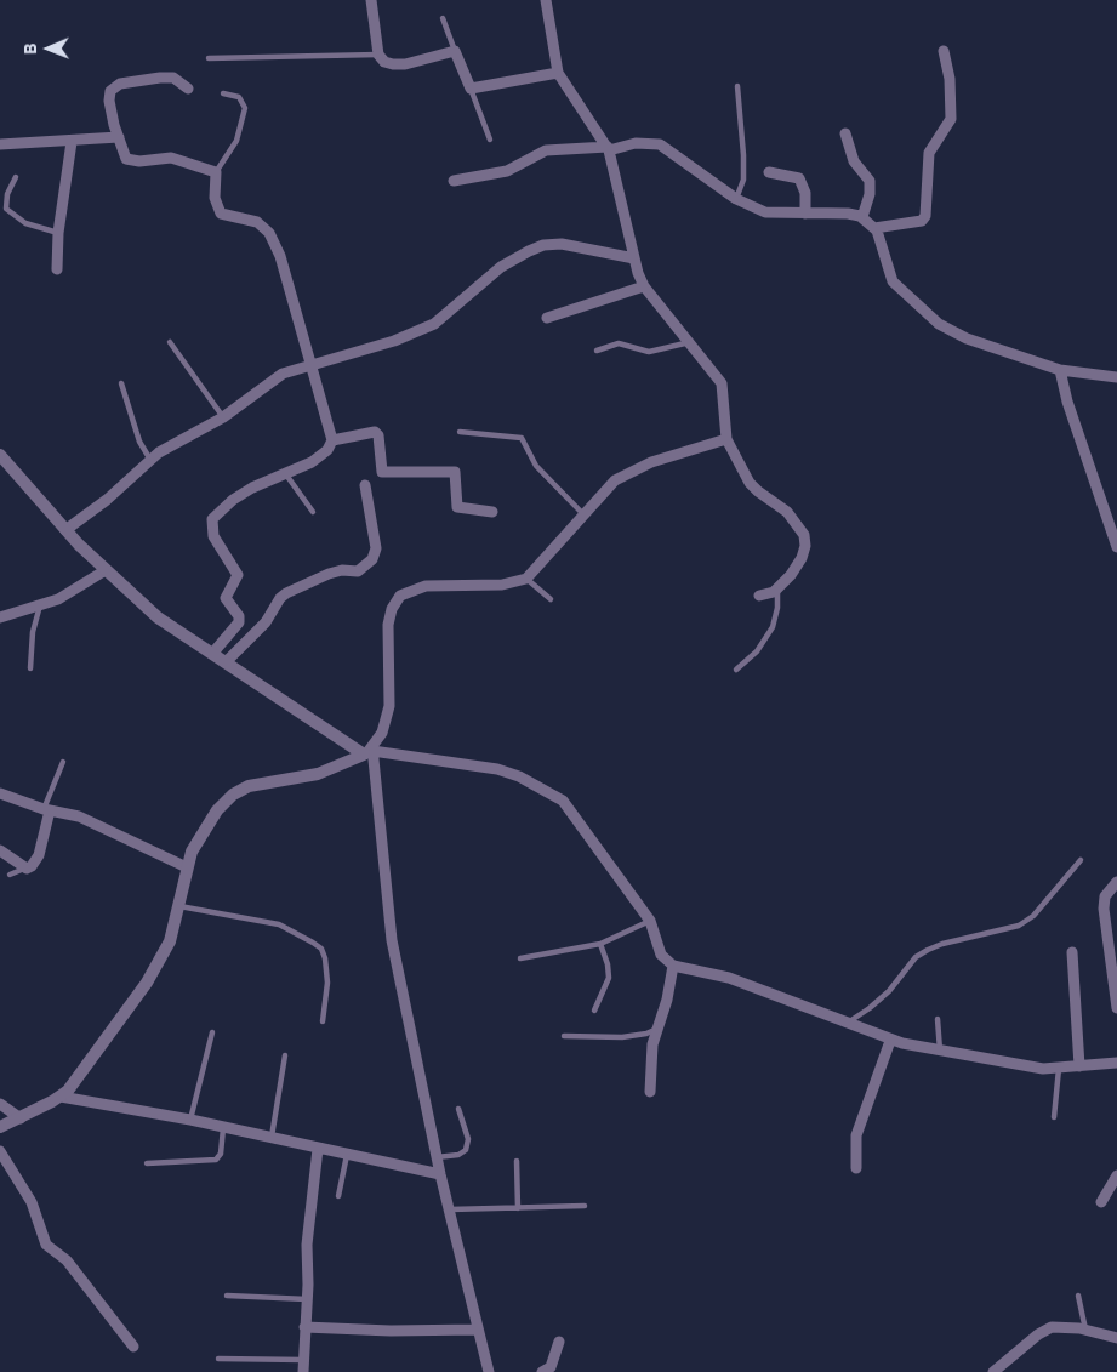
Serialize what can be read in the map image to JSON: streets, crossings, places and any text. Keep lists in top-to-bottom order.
{
  "north": "left"
}
